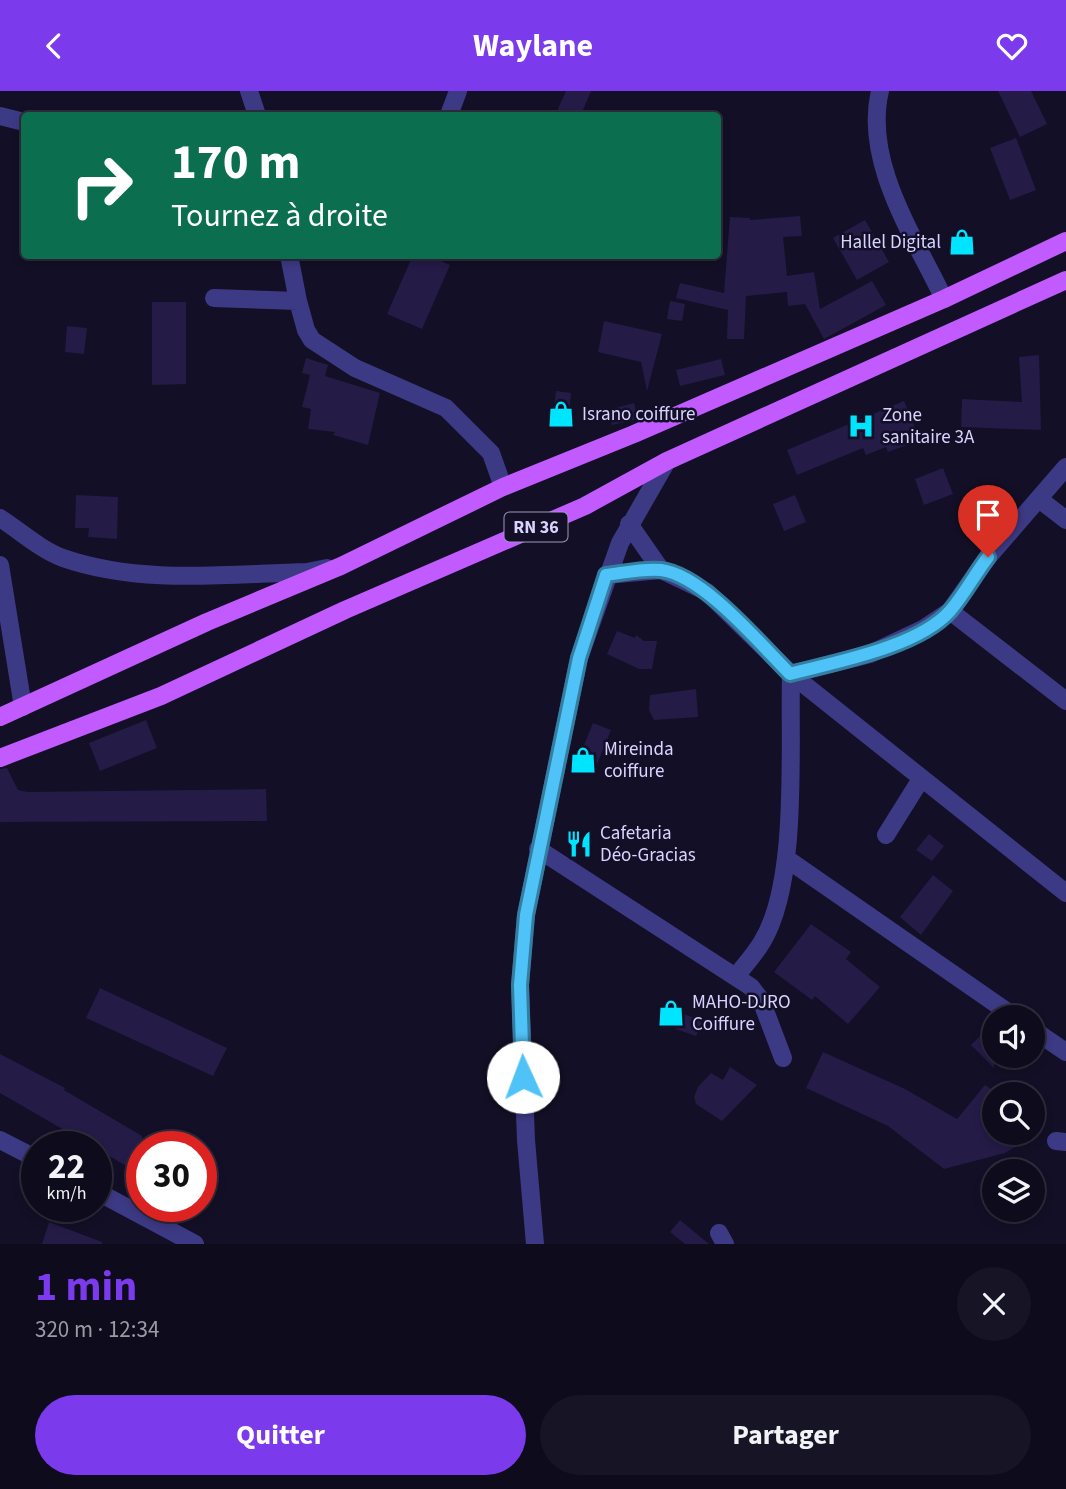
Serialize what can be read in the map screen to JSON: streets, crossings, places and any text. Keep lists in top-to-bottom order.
{
  "streets": {
    "main road": ["RN 36"]
  },
  "places": {
    "shop": [
      "Hallel Digital",
      "Israno coiffure",
      "Mireinda coiffure",
      "MAHO-DJRO Coiffure"
    ],
    "hospital": ["Zone sanitaire 3A"],
    "restaurant": ["Cafetaria Déo-Gracias"]
  },
  "page": {
    "header": "Waylane",
    "turn": ["170 m", "Tournez à droite"],
    "speed": "22 km/h",
    "limit": "30",
    "heading": ["1 min", "320 m · 12:34"],
    "buttons": ["Quitter", "Partager"]
  }
}
